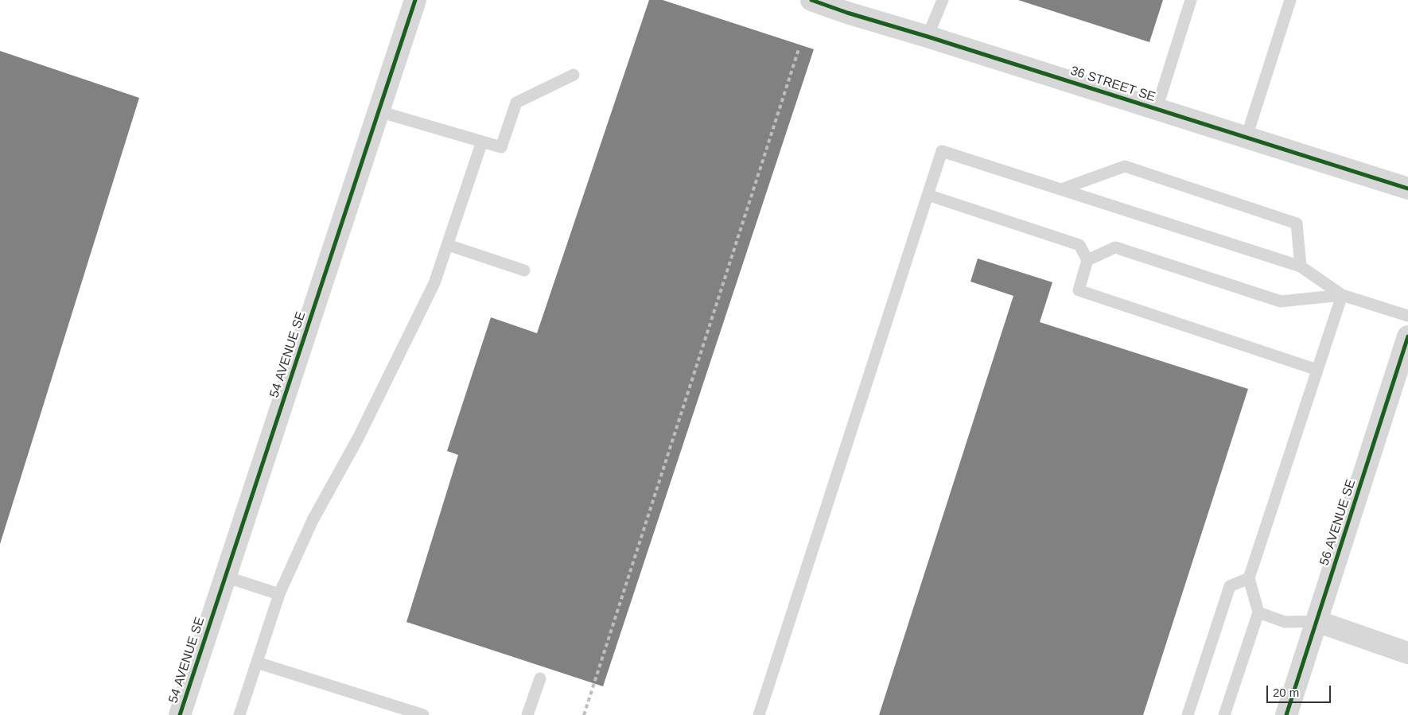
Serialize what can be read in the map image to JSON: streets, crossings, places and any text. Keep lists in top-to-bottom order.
{
  "streets": {
    "street": ["36 STREET SE", "54 AVENUE SE", "56 AVENUE SE"]
  },
  "scale_bar": "20 m"
}
